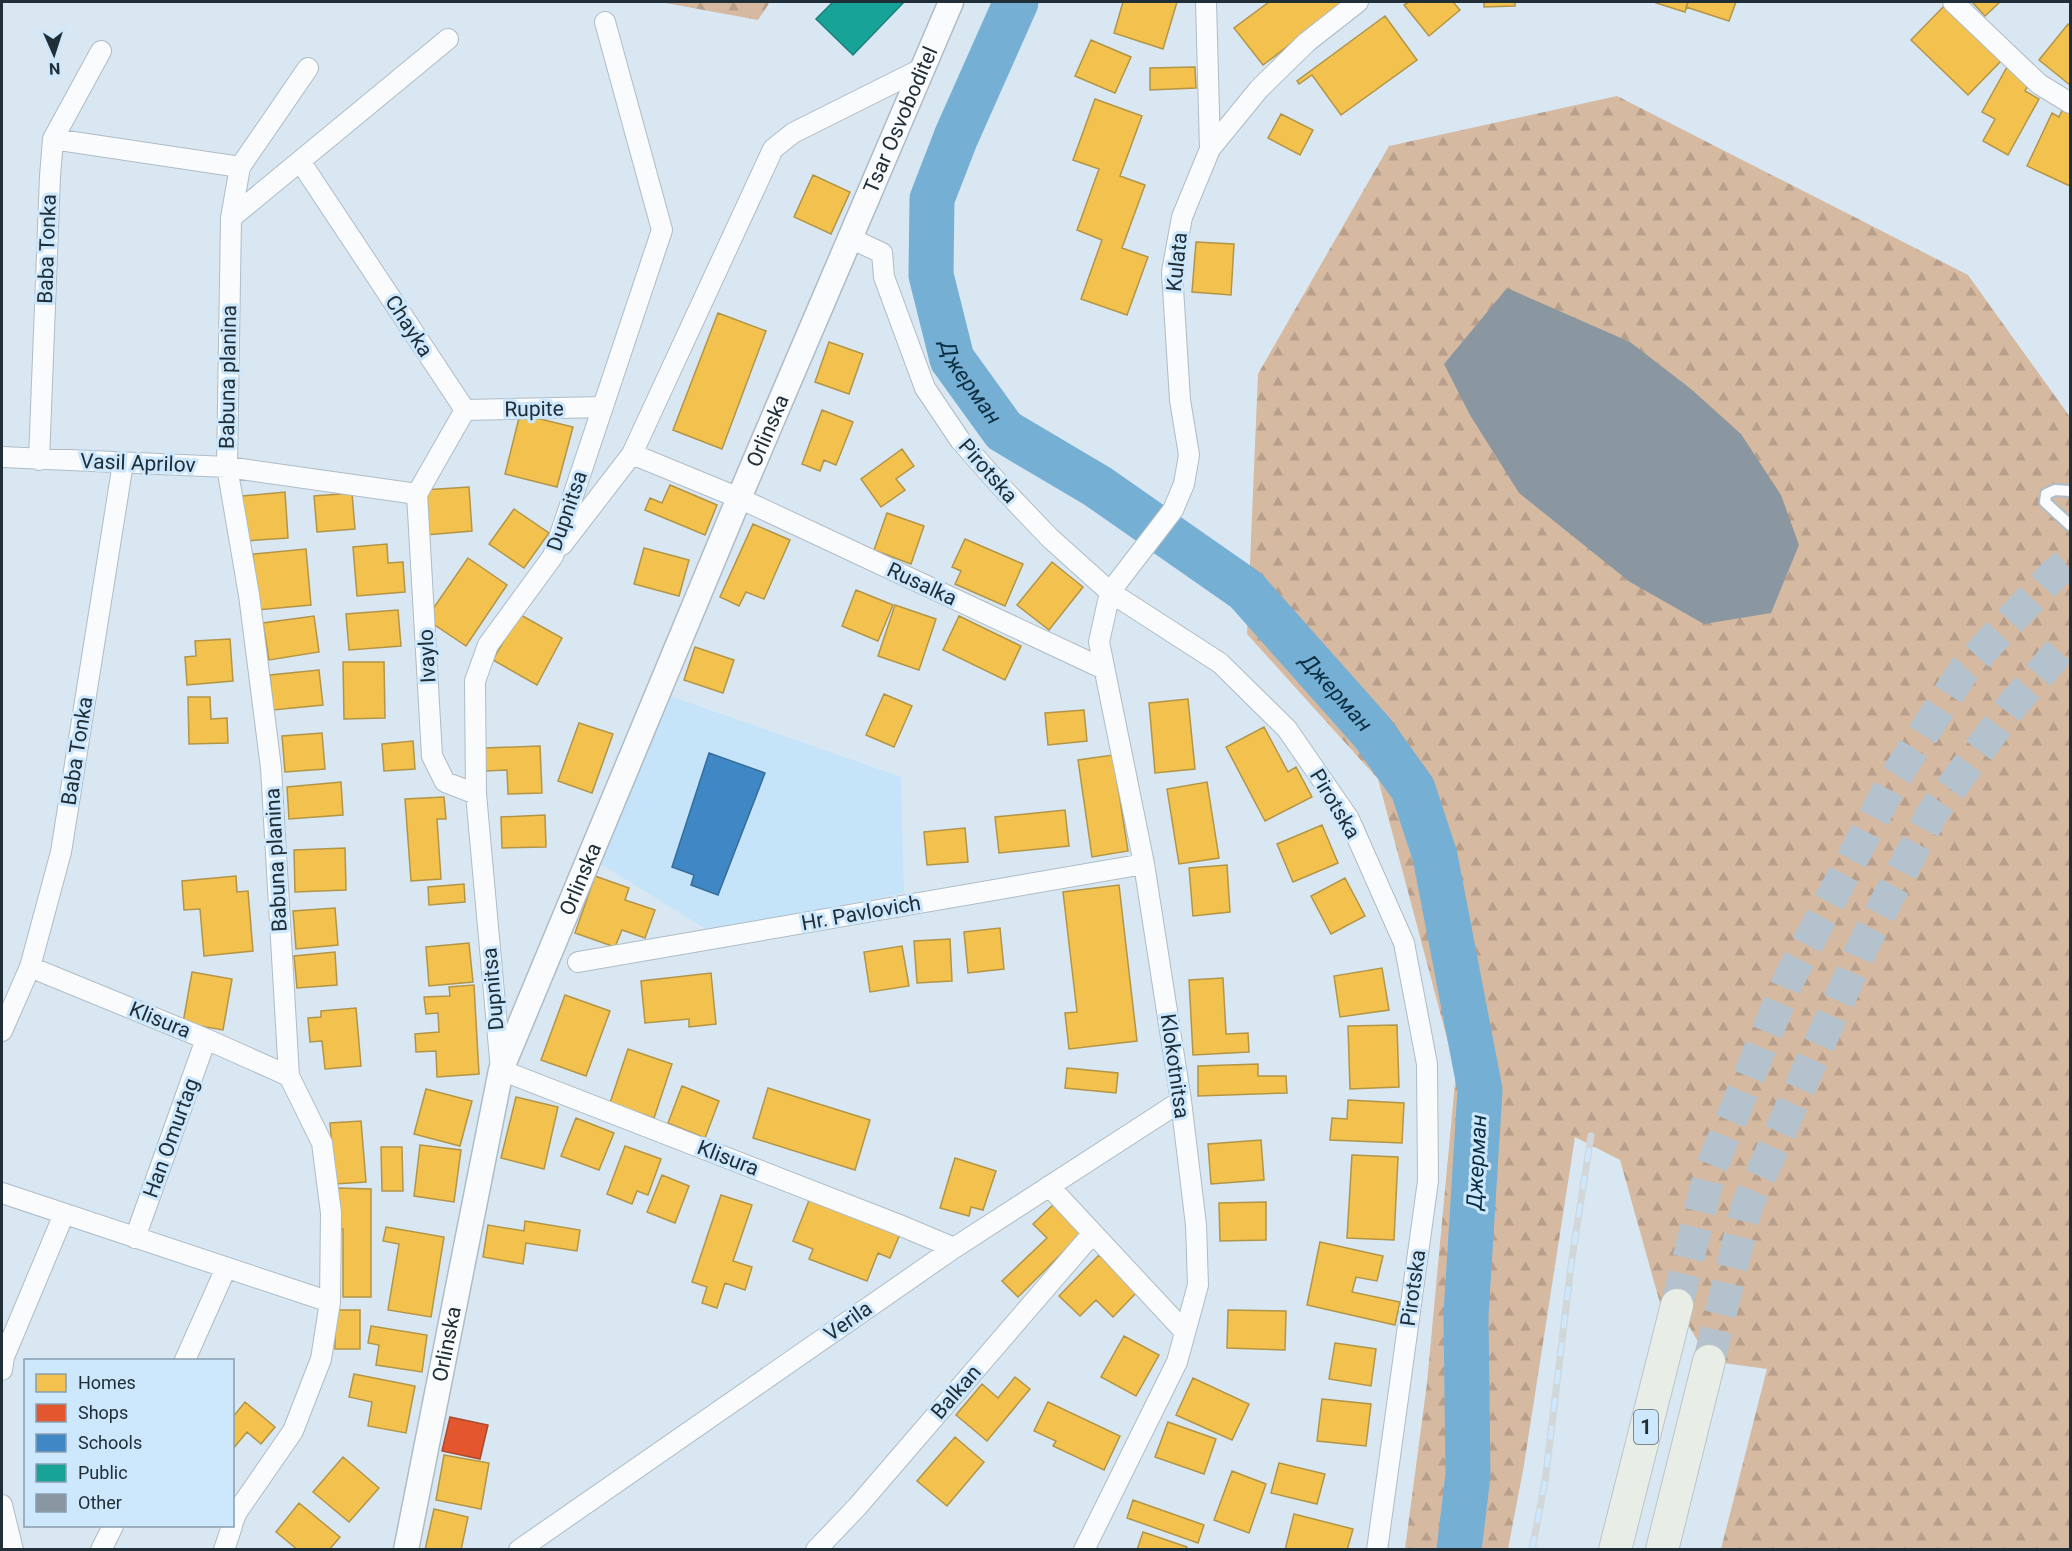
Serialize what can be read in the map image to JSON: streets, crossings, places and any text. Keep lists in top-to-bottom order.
{
  "streets": {
    "main road": ["1"],
    "street": [
      "Tsar Osvoboditel",
      "Baba Tonka",
      "Kulata",
      "Chayka",
      "Babuna planina",
      "Rupite",
      "Orlinska",
      "Vasil Aprilov",
      "Pirotska",
      "Dupnitsa",
      "Rusalka",
      "Ivaylo",
      "Hr. Pavlovich",
      "Klisura",
      "Klokotnitsa",
      "Han Omurtag",
      "Verila",
      "Balkan"
    ]
  },
  "crossings": [
    ["Tsar Osvoboditel", "Orlinska"],
    ["Tsar Osvoboditel", "Pirotska"],
    ["Baba Tonka", "Vasil Aprilov"],
    ["Baba Tonka", "Klisura"],
    ["Kulata", "Klokotnitsa"],
    ["Chayka", "Rupite"],
    ["Babuna planina", "Vasil Aprilov"],
    ["Babuna planina", "Klisura"],
    ["Rupite", "Dupnitsa"],
    ["Orlinska", "Pirotska"],
    ["Orlinska", "Dupnitsa"],
    ["Orlinska", "Rusalka"],
    ["Orlinska", "Klisura"],
    ["Vasil Aprilov", "Ivaylo"],
    ["Pirotska", "Klokotnitsa"],
    ["Dupnitsa", "Ivaylo"],
    ["Dupnitsa", "Klisura"],
    ["Rusalka", "Klokotnitsa"],
    ["Hr. Pavlovich", "Klokotnitsa"],
    ["Klisura", "Han Omurtag"],
    ["Klisura", "Verila"],
    ["Klokotnitsa", "Verila"]
  ],
  "water": ["Джерман"],
  "legend": [
    "Homes",
    "Shops",
    "Schools",
    "Public",
    "Other"
  ],
  "north": "bottom"
}
